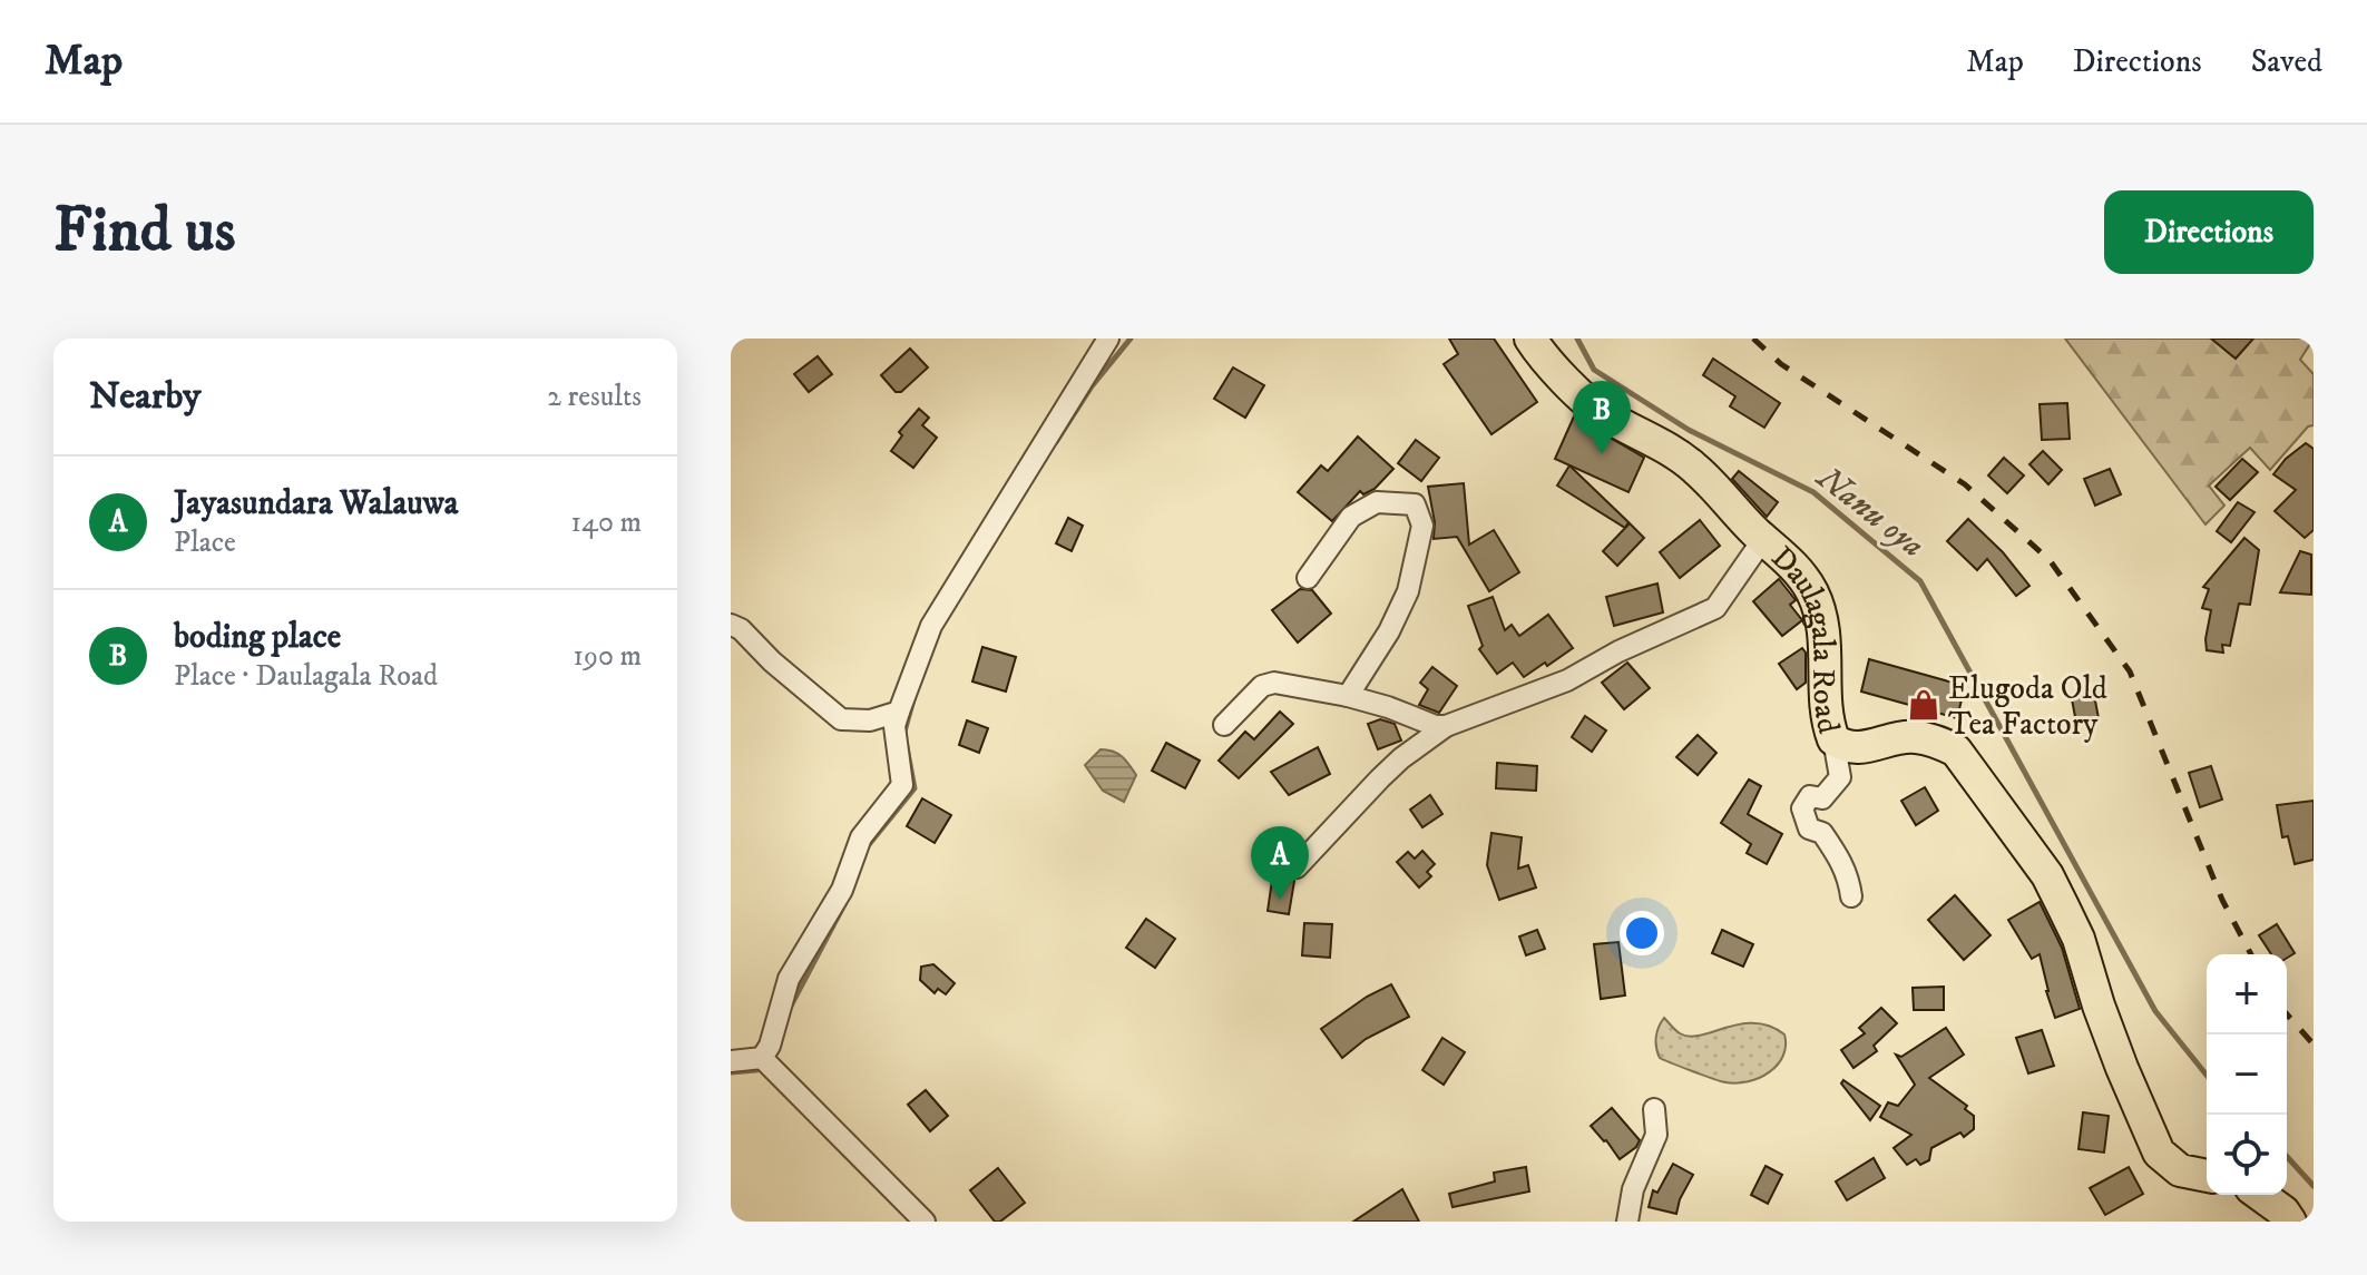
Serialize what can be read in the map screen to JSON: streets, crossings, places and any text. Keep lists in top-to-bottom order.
{
  "streets": {
    "main road": ["Daulagala Road"]
  },
  "water": ["Nanu oya"],
  "places": {
    "shop": ["Elugoda Old Tea Factory"]
  },
  "page": {
    "header": "Map",
    "nav": ["Map", "Directions", "Saved"],
    "buttons": "Directions",
    "title": "Find us",
    "heading": ["Nearby", "2 results"],
    "pins": ["B", "A"],
    "list": [
      {
        "mark": "A",
        "name": "Jayasundara Walauwa",
        "note": "Place",
        "value": "140 m"
      },
      {
        "mark": "B",
        "name": "boding place",
        "note": "Place · Daulagala Road",
        "value": "190 m"
      }
    ],
    "map_buttons": ["+", "−"]
  }
}
